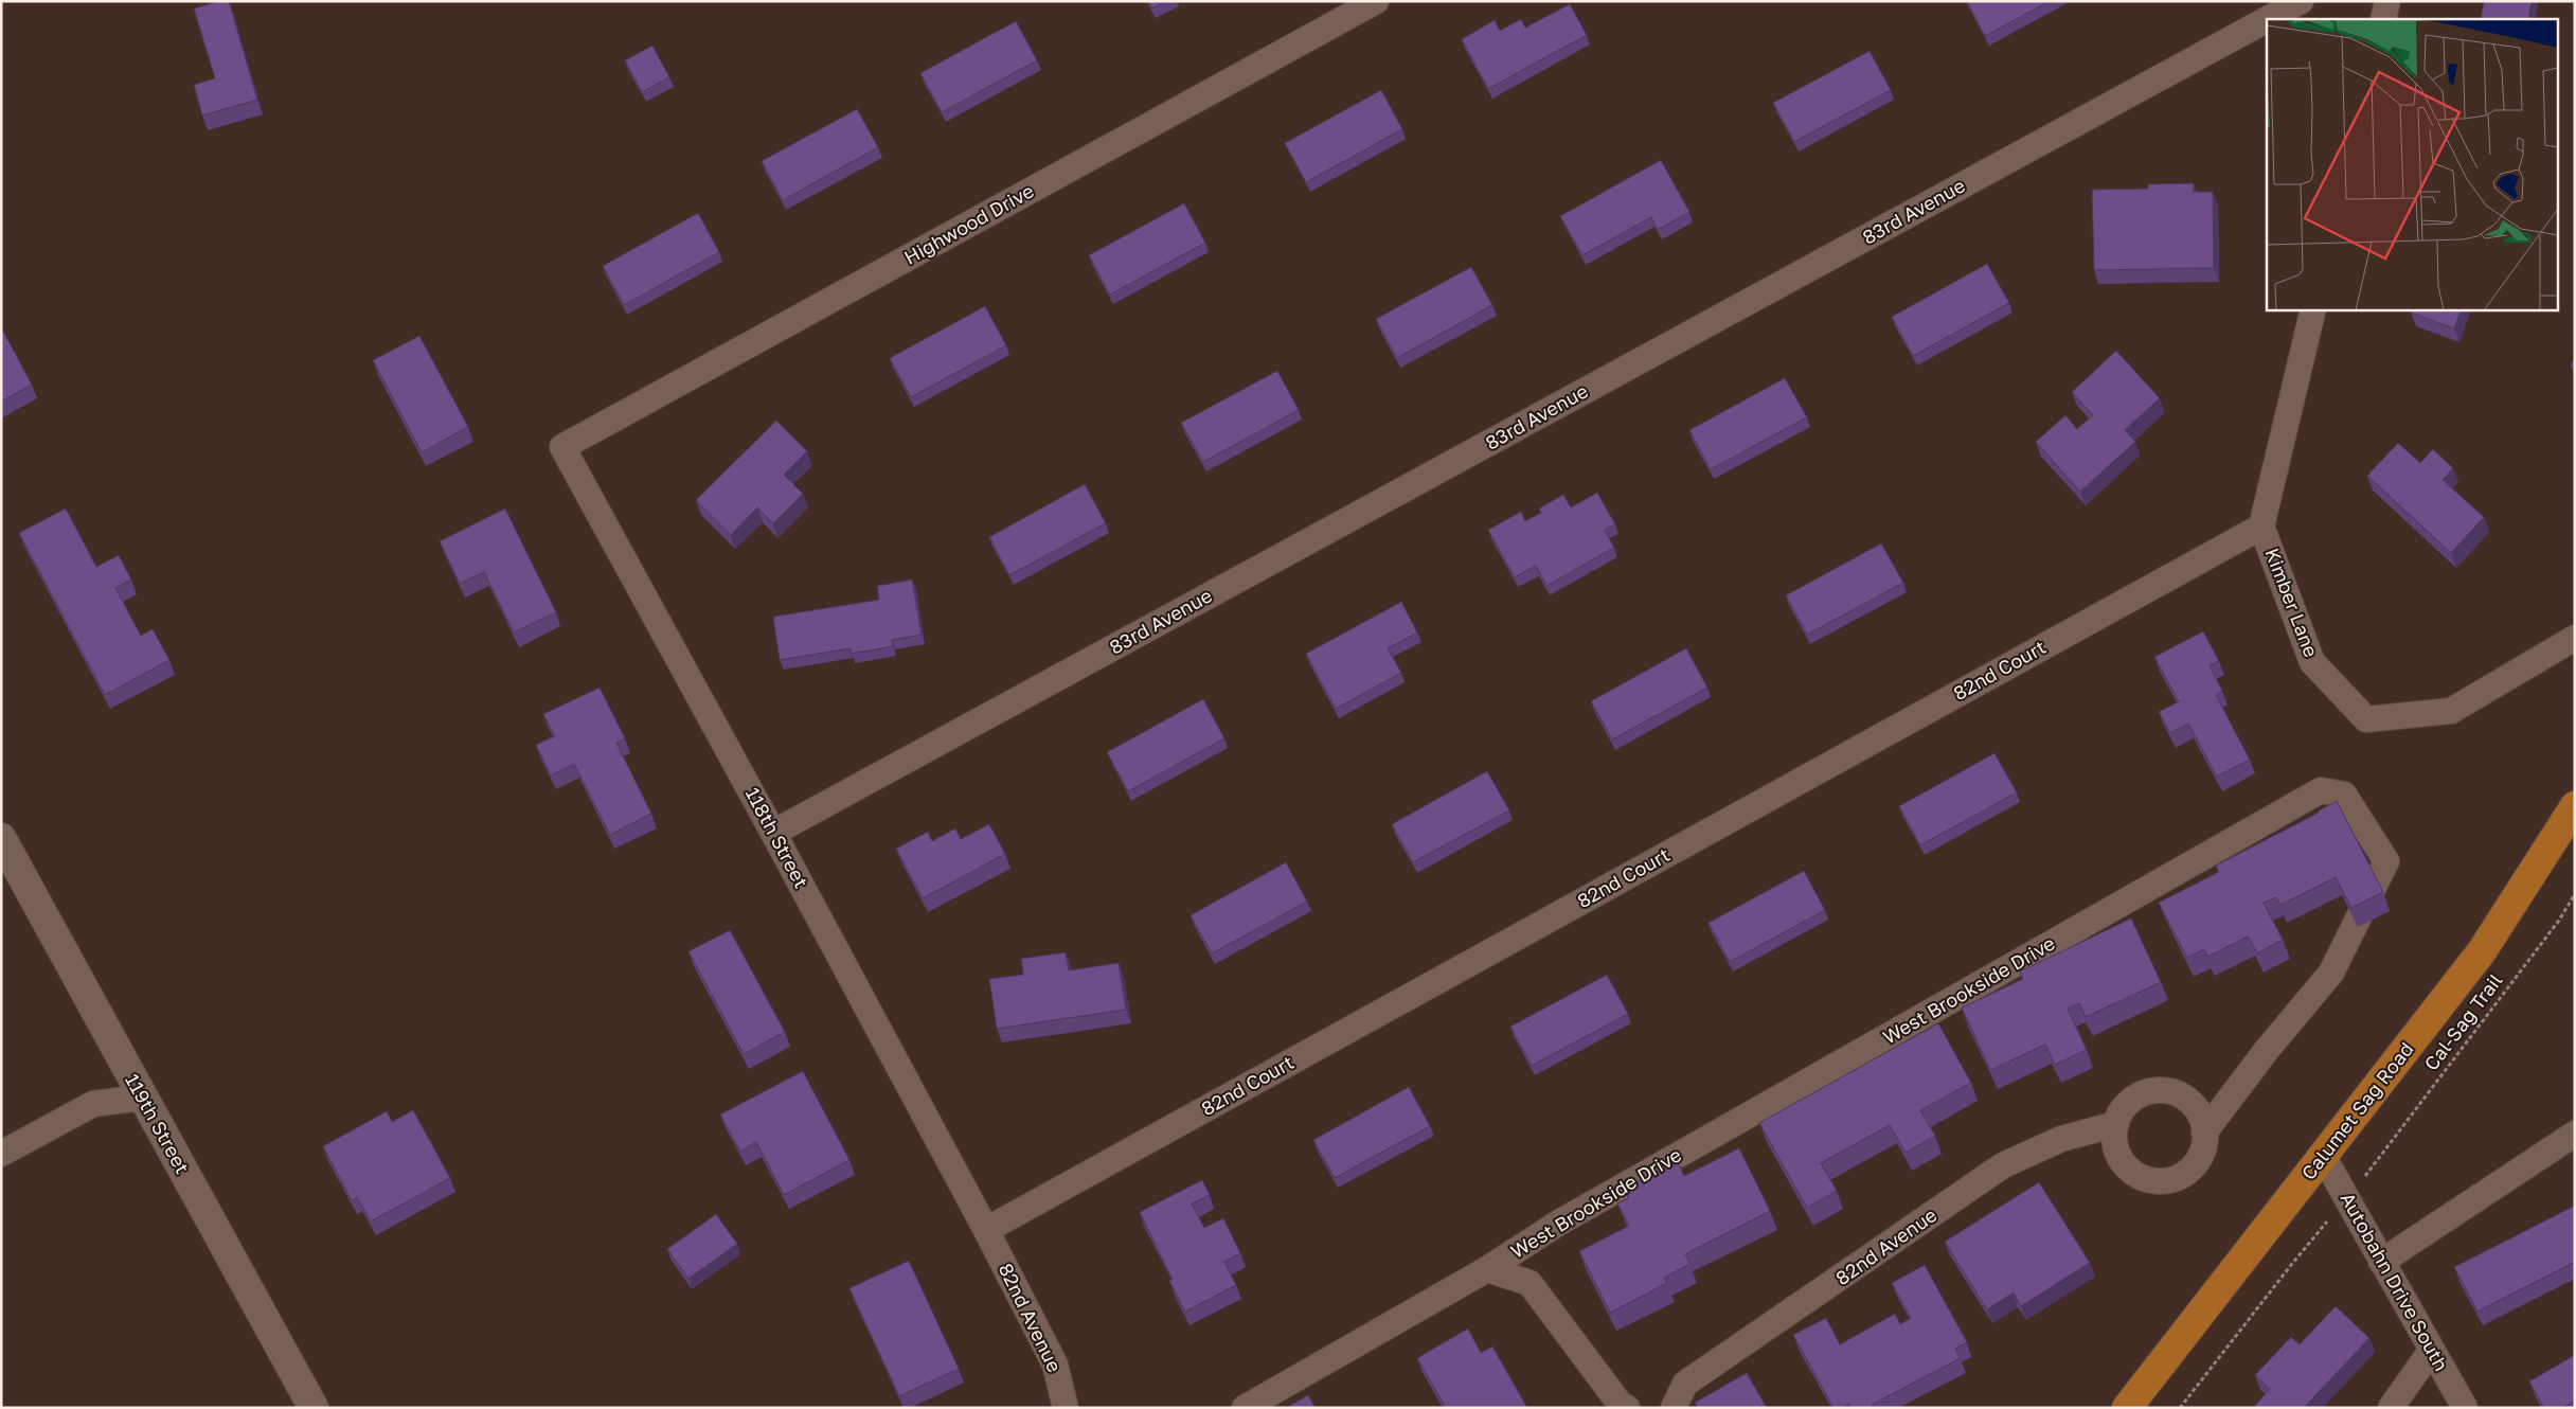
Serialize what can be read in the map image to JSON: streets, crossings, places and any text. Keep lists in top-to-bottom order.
{
  "streets": {
    "main road": ["Calumet Sag Road"],
    "street": [
      "83rd Avenue",
      "Highwood Drive",
      "Kimber Lane",
      "82nd Court",
      "118th Street",
      "West Brookside Drive",
      "119th Street",
      "82nd Avenue",
      "Autobahn Drive South"
    ],
    "path": ["Cal-Sag Trail"]
  },
  "crossings": [
    ["83rd Avenue", "118th Street"],
    ["Highwood Drive", "118th Street"],
    ["Kimber Lane", "82nd Court"],
    ["82nd Court", "118th Street"],
    ["82nd Court", "82nd Avenue"],
    ["118th Street", "82nd Avenue"],
    ["West Brookside Drive", "82nd Avenue"],
    ["Calumet Sag Road", "Autobahn Drive South"]
  ]
}
